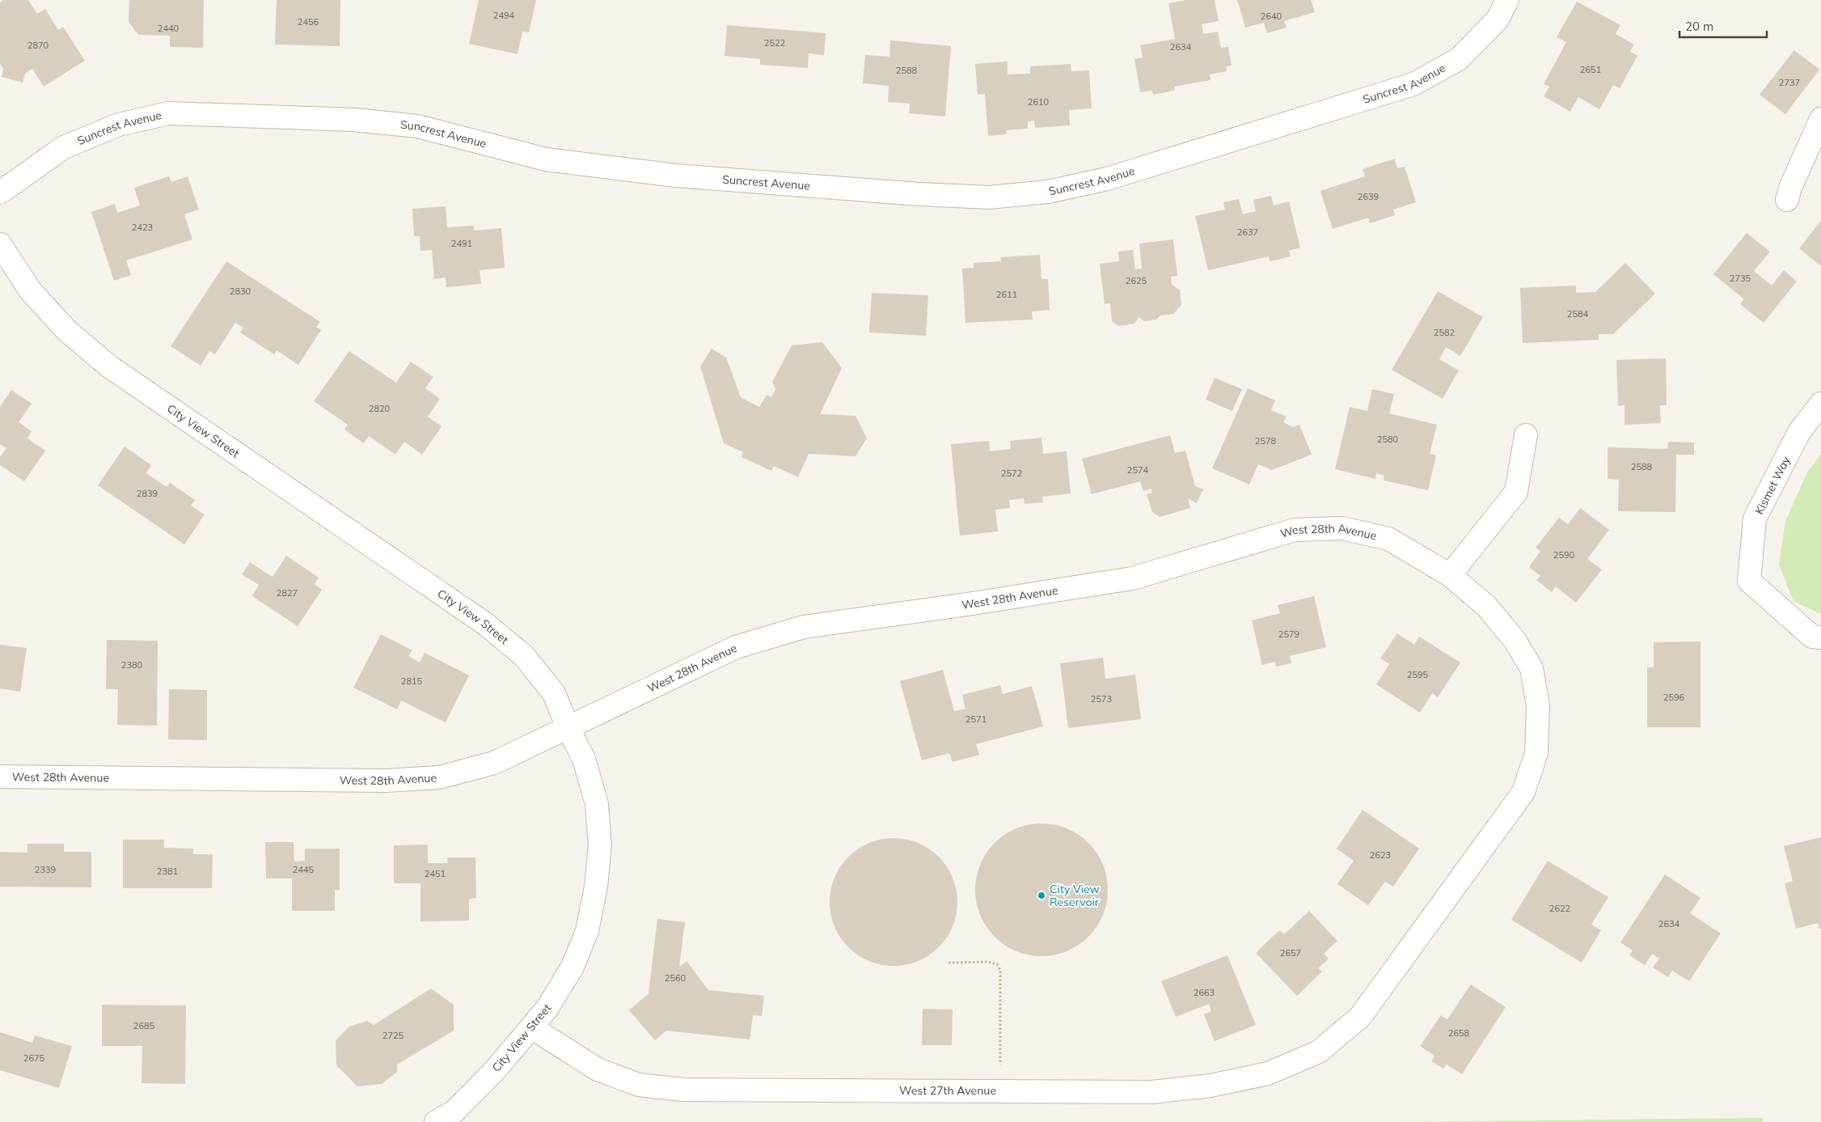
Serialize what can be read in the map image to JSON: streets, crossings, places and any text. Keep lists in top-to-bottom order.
{
  "streets": {
    "street": [
      "Suncrest Avenue",
      "City View Street",
      "Kismet Way",
      "West 28th Avenue",
      "West 27th Avenue"
    ]
  },
  "crossings": [
    ["City View Street", "West 28th Avenue"],
    ["City View Street", "West 27th Avenue"],
    ["West 28th Avenue", "West 27th Avenue"]
  ],
  "places": ["City View Reservoir"],
  "house_numbers": [
    "2494",
    "2640",
    "2456",
    "2440",
    "2522",
    "2870",
    "2634",
    "2651",
    "2588",
    "2737",
    "2610",
    "2639",
    "2423",
    "2637",
    "2491",
    "2735",
    "2625",
    "2830",
    "2611",
    "2584",
    "2582",
    "2820",
    "2580",
    "2578",
    "2588",
    "2574",
    "2572",
    "2839",
    "2590",
    "2827",
    "2579",
    "2380",
    "2595",
    "2815",
    "2596",
    "2573",
    "2571",
    "2623",
    "2339",
    "2445",
    "2381",
    "2451",
    "2622",
    "2634",
    "2657",
    "2560",
    "2663",
    "2685",
    "2658",
    "2725",
    "2675"
  ],
  "scale_bar": "20 m"
}
